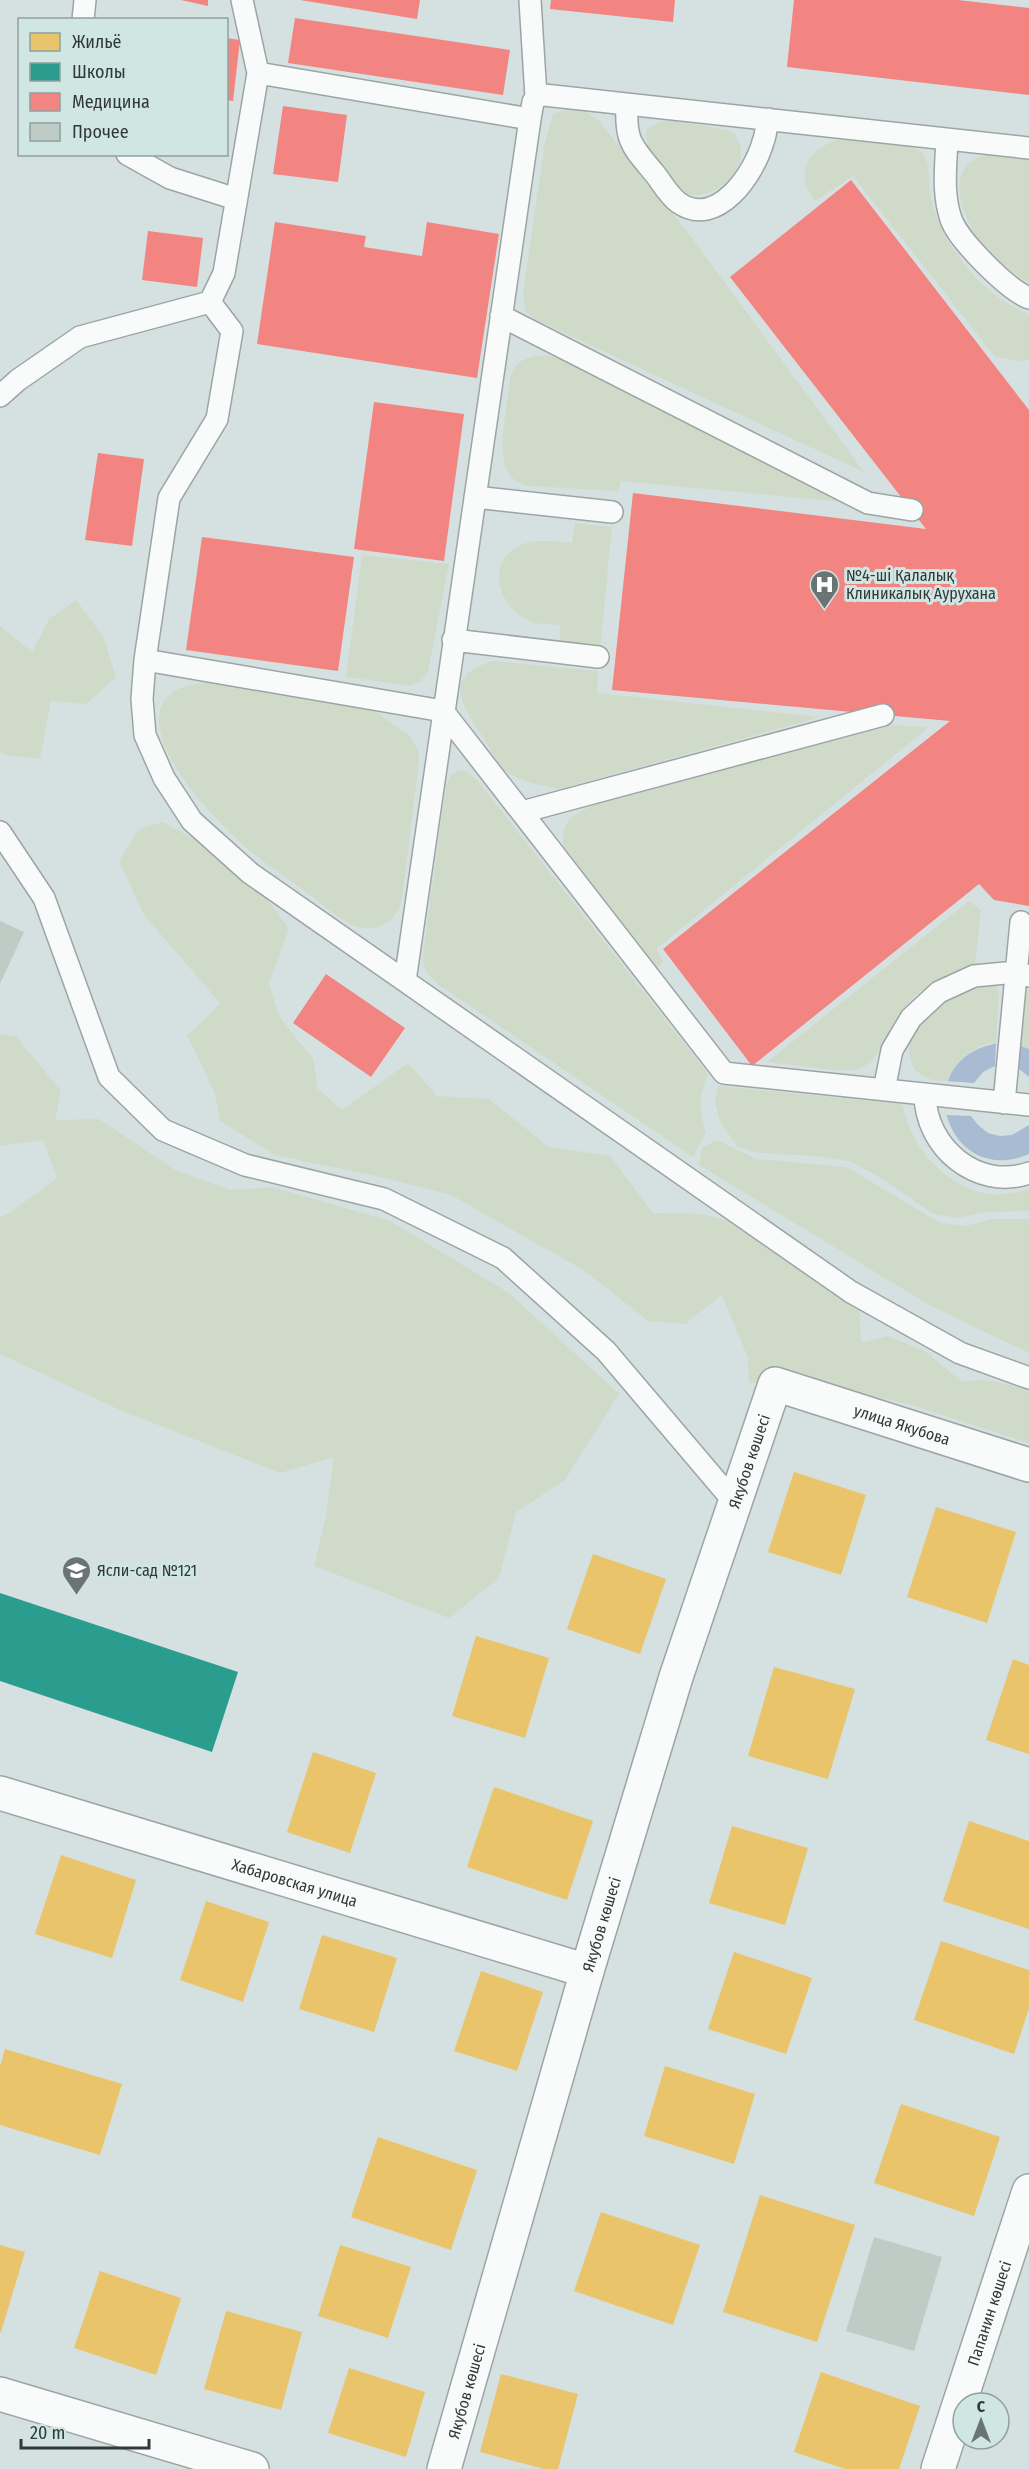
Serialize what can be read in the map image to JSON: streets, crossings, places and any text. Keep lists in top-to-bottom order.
{
  "streets": {
    "street": [
      "улица Якубова",
      "Якубов көшесі",
      "Хабаровская улица",
      "Папанин көшесі"
    ]
  },
  "crossings": [
    ["улица Якубова", "Якубов көшесі"],
    ["Якубов көшесі", "Хабаровская улица"]
  ],
  "places": {
    "hospital": ["№4-ші Қалалық Клиникалық Аурухана"],
    "school or university": ["Ясли-сад №121"]
  },
  "legend": [
    "Жильё",
    "Школы",
    "Медицина",
    "Прочее"
  ],
  "scale_bar": "20 m",
  "north": "top"
}
